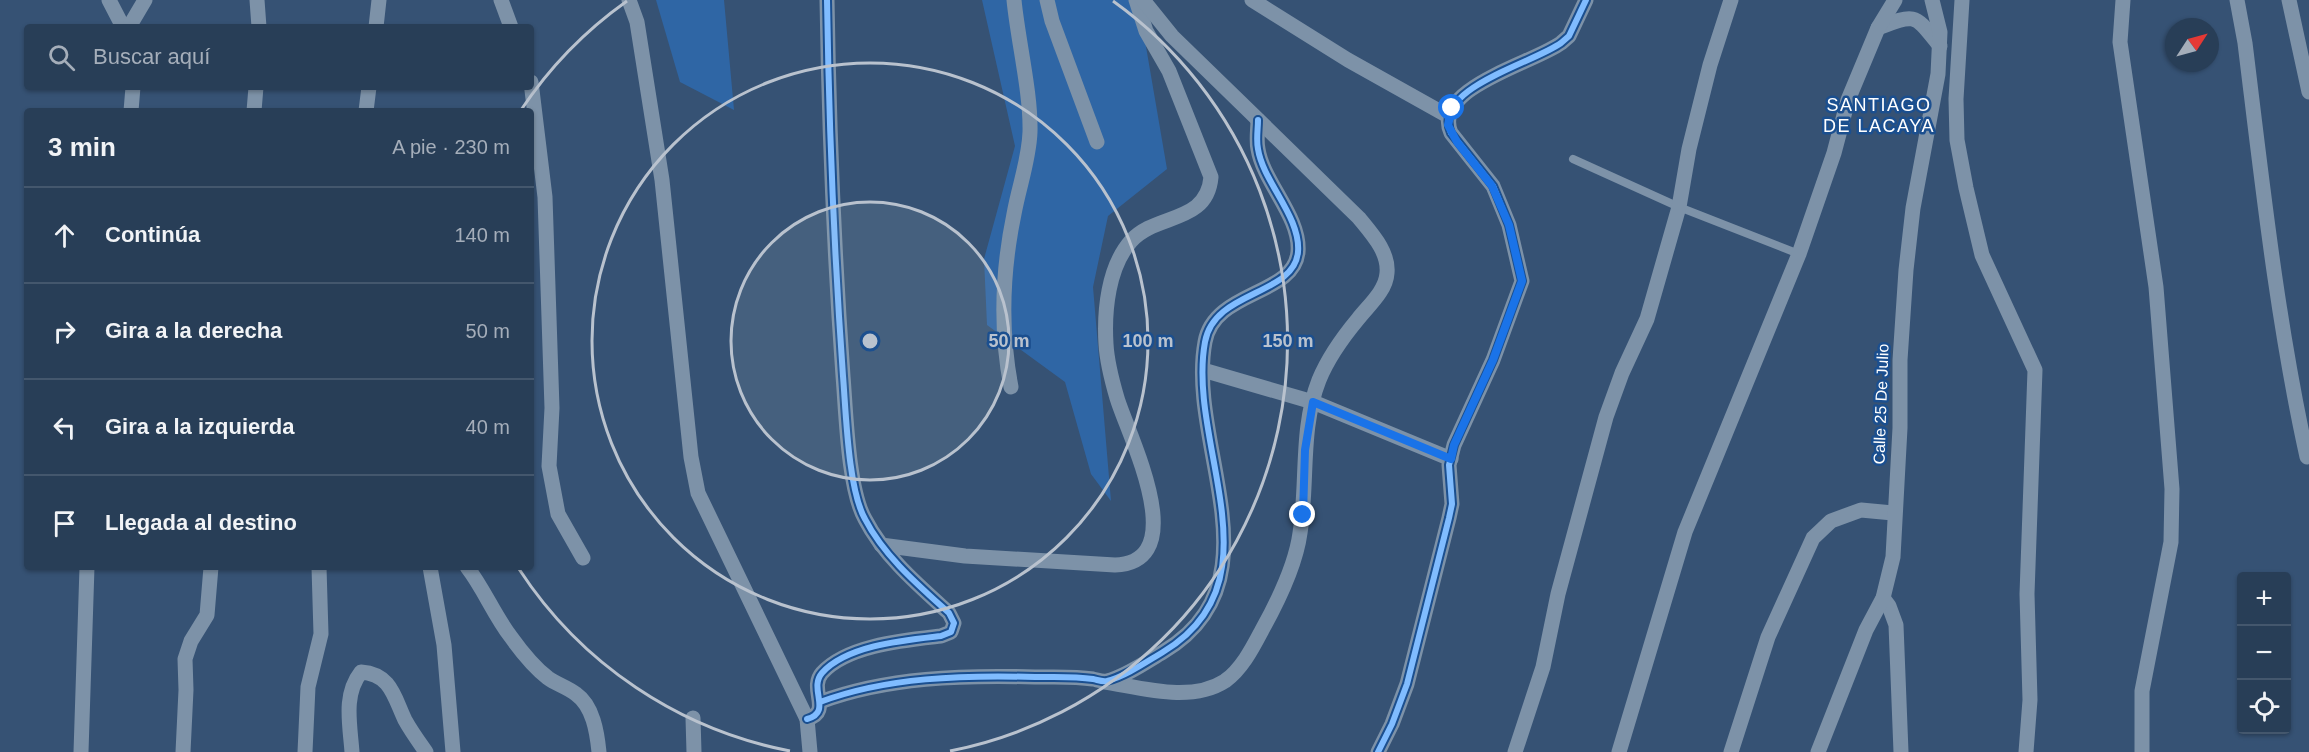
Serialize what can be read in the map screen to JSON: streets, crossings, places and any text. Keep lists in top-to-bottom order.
{
  "streets": {
    "street": ["Calle 25 De Julio"]
  },
  "districts": ["SANTIAGO DE LACAYA"],
  "north": "top right",
  "page": {
    "search": "Buscar aquí",
    "heading": ["3 min", "A pie · 230 m"],
    "list": [
      ["Continúa", "140 m"],
      ["Gira a la derecha", "50 m"],
      ["Gira a la izquierda", "40 m"],
      "Llegada al destino"
    ],
    "map_buttons": ["+", "−"]
  },
  "rings": ["50 m", "100 m", "150 m"]
}
